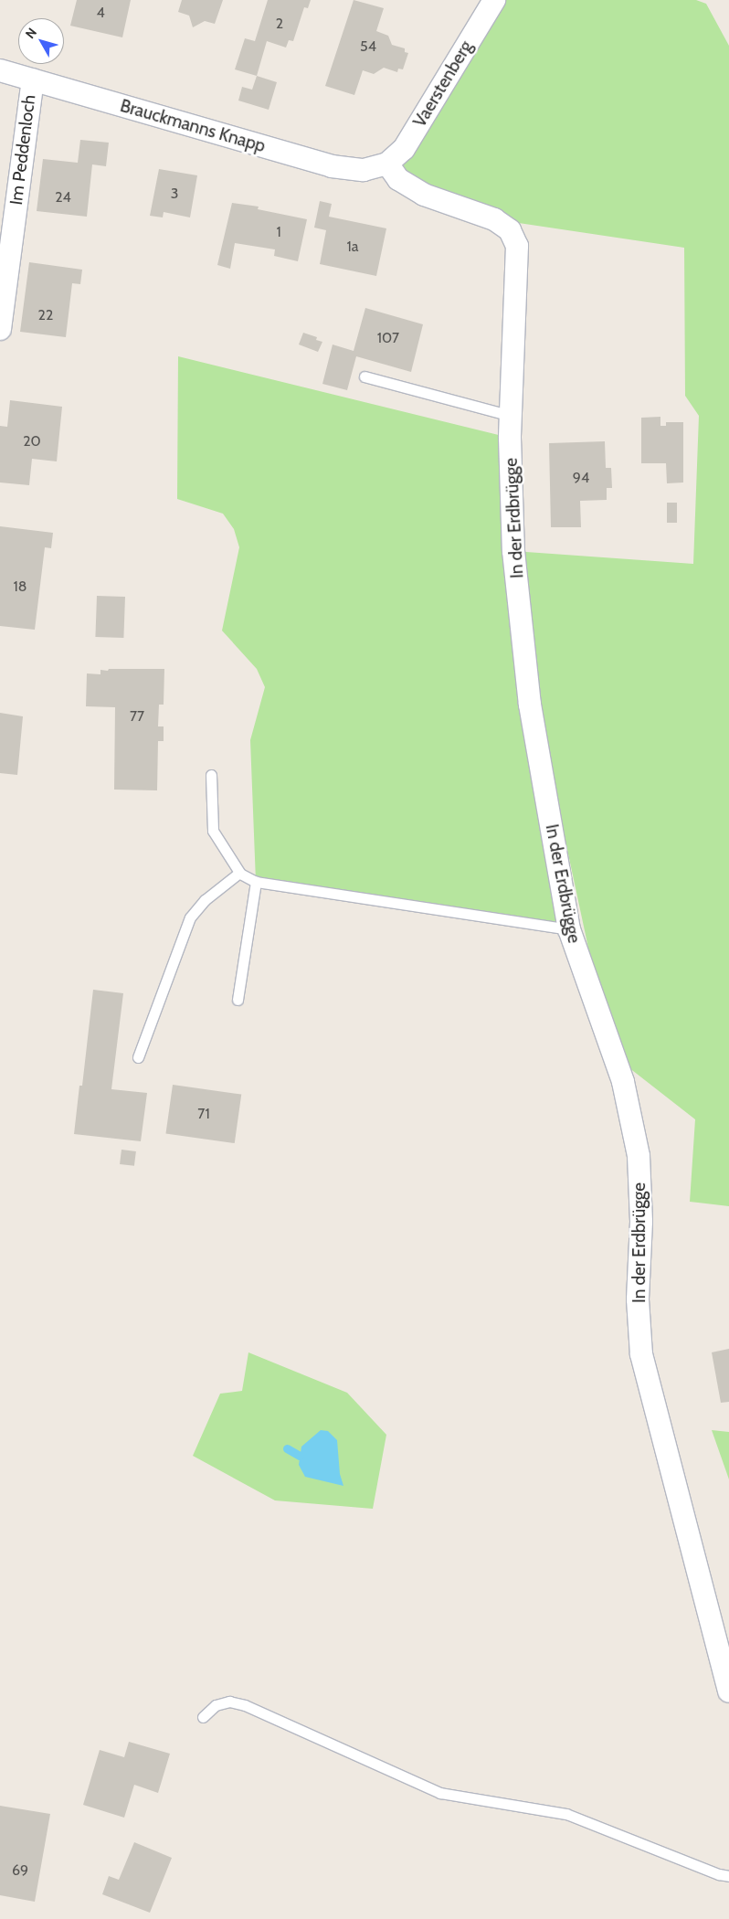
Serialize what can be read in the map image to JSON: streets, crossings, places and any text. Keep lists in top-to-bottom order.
{
  "streets": {
    "street": [
      "Vaerstenberg",
      "Brauckmanns Knapp",
      "Im Peddenloch",
      "In der Erdbrügge"
    ]
  },
  "crossings": [
    ["Vaerstenberg", "Brauckmanns Knapp"],
    ["Vaerstenberg", "In der Erdbrügge"],
    ["Brauckmanns Knapp", "Im Peddenloch"],
    ["Brauckmanns Knapp", "In der Erdbrügge"]
  ],
  "house_numbers": [
    "4",
    "2",
    "54",
    "3",
    "24",
    "1",
    "1a",
    "22",
    "107",
    "20",
    "94",
    "18",
    "77",
    "71",
    "69"
  ],
  "north": "top left"
}
